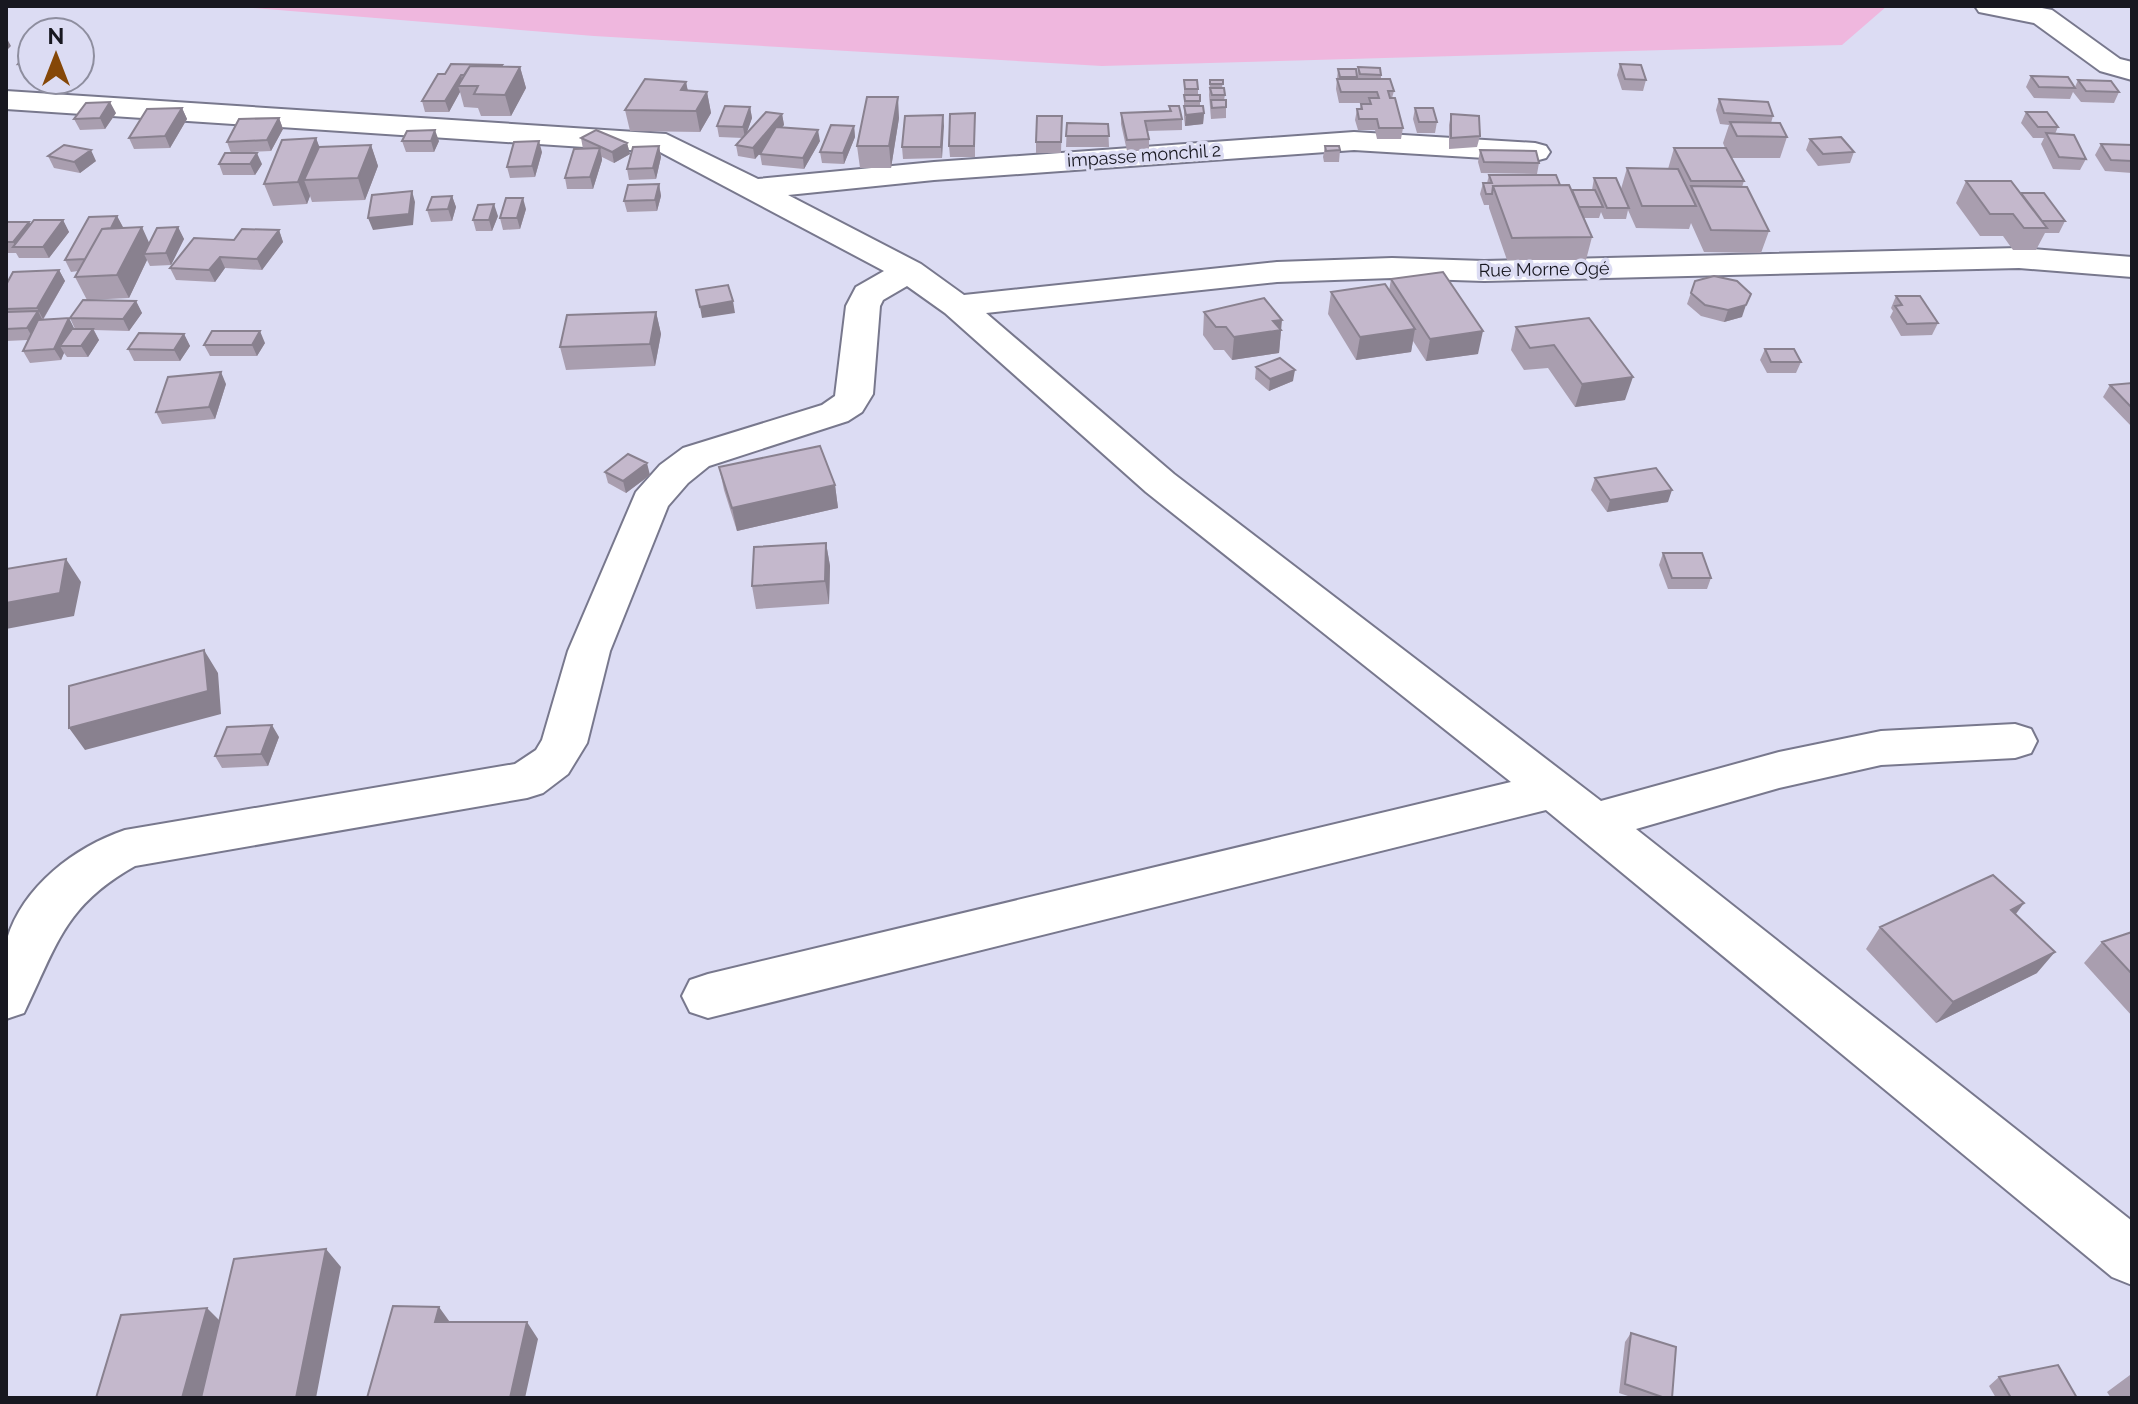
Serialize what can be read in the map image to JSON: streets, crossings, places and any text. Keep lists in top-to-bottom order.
{
  "streets": {
    "street": ["impasse monchil 2", "Rue Morne Ogé"]
  },
  "north": "top"
}
